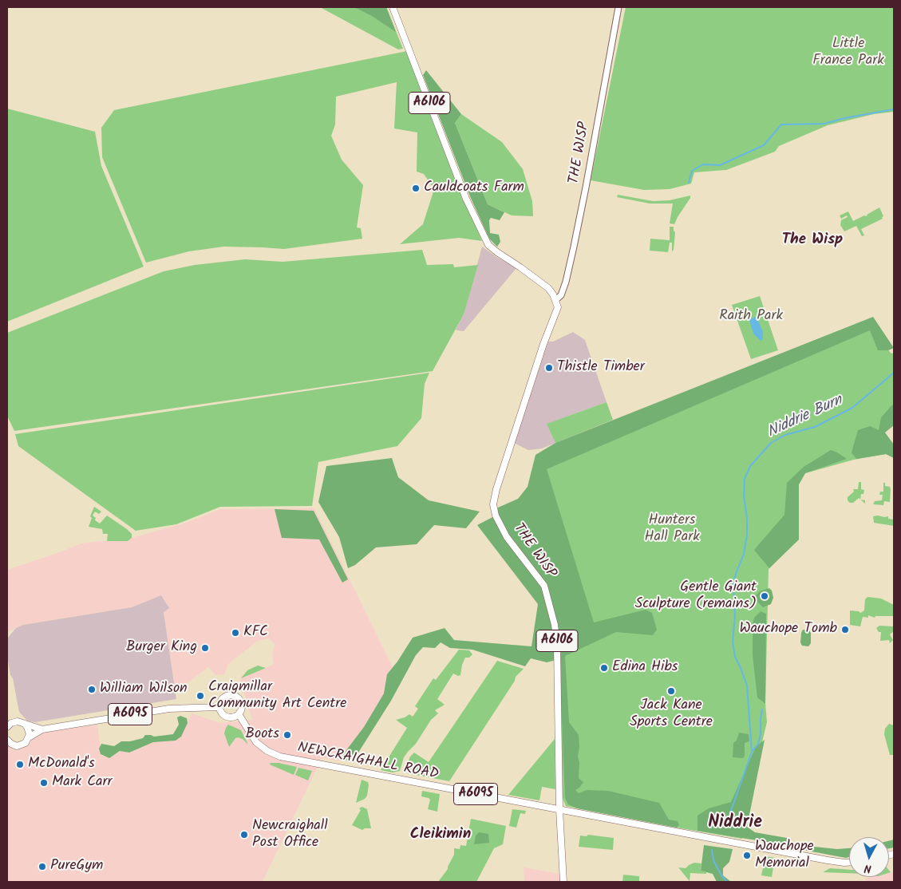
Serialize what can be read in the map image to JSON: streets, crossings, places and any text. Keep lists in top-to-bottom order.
{
  "streets": {
    "main road": [
      "A6106",
      "THE WISP",
      "A6095",
      "NEWCRAIGHALL ROAD"
    ]
  },
  "crossings": [
    ["A6106", "THE WISP"],
    ["A6106", "A6095"],
    ["A6106", "NEWCRAIGHALL ROAD"],
    ["THE WISP", "A6095"],
    ["THE WISP", "NEWCRAIGHALL ROAD"],
    ["A6095", "NEWCRAIGHALL ROAD"]
  ],
  "districts": ["The Wisp", "Niddrie", "Cleikimin"],
  "water": ["Niddrie Burn"],
  "parks": ["Little France Park", "Raith Park", "Hunters Hall Park"],
  "places": [
    "Cauldcoats Farm",
    "Thistle Timber",
    "Gentle Giant Sculpture (remains)",
    "Wauchope Tomb",
    "KFC",
    "Burger King",
    "Edina Hibs",
    "William Wilson",
    "Jack Kane Sports Centre",
    "Craigmillar Community Art Centre",
    "Boots",
    "McDonald's",
    "Mark Carr",
    "Newcraighall Post Office",
    "Wauchope Memorial",
    "PureGym"
  ],
  "north": "bottom"
}
